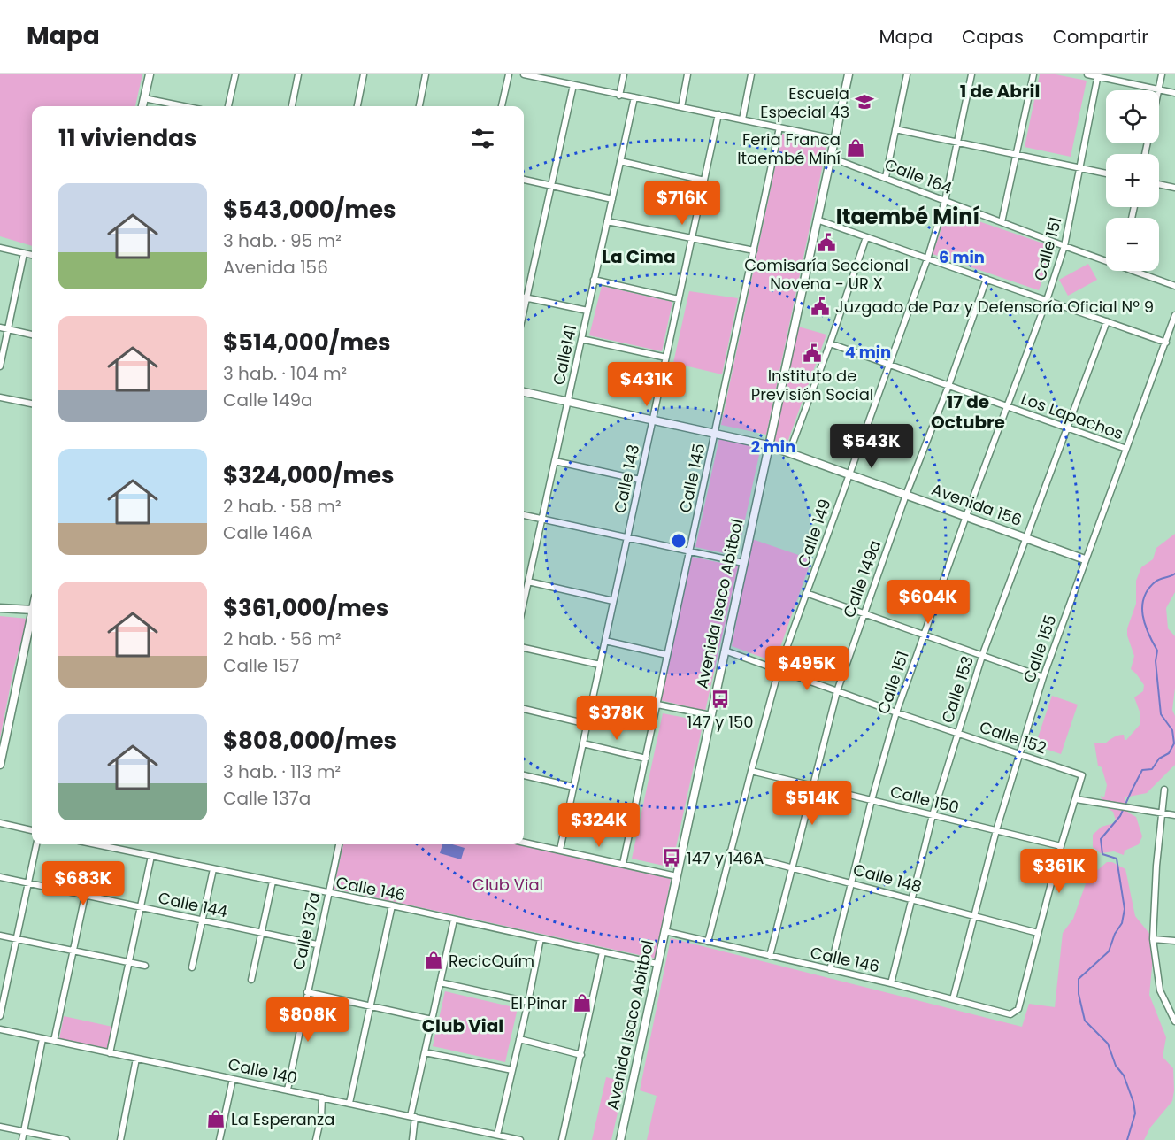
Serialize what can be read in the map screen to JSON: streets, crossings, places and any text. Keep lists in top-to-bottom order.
{
  "streets": {
    "main road": ["Avenida 156", "Avenida Isaco Abitbol"],
    "street": [
      "Calle 164",
      "Calle 151",
      "Calle141",
      "Los Lapachos",
      "Calle 145",
      "Calle 143",
      "Calle 149",
      "Calle 149a",
      "Calle 155",
      "Calle 153",
      "Calle 152",
      "Calle 150",
      "Calle 148",
      "Calle 146",
      "Calle 144",
      "Calle 137a",
      "Calle 140"
    ]
  },
  "crossings": [
    ["Calle 164", "Calle 151"],
    ["Calle 164", "Calle 149"],
    ["Calle 164", "Avenida Isaco Abitbol"],
    ["Calle 151", "Los Lapachos"],
    ["Calle 151", "Avenida 156"],
    ["Calle 151", "Calle 152"],
    ["Calle 151", "Calle 150"],
    ["Calle 151", "Calle 148"],
    ["Calle 151", "Calle 146"],
    ["Calle141", "Avenida 156"],
    ["Los Lapachos", "Calle 149"],
    ["Los Lapachos", "Calle 149a"],
    ["Los Lapachos", "Calle 155"],
    ["Los Lapachos", "Calle 153"],
    ["Calle 145", "Avenida 156"],
    ["Calle 143", "Avenida 156"],
    ["Avenida 156", "Calle 149"],
    ["Avenida 156", "Calle 149a"],
    ["Avenida 156", "Avenida Isaco Abitbol"],
    ["Avenida 156", "Calle 155"],
    ["Avenida 156", "Calle 153"],
    ["Calle 149", "Calle 152"],
    ["Calle 149", "Calle 150"],
    ["Calle 149", "Calle 148"],
    ["Calle 149", "Calle 146"],
    ["Calle 149a", "Calle 152"],
    ["Calle 149a", "Calle 150"],
    ["Calle 149a", "Calle 148"],
    ["Calle 149a", "Calle 146"],
    ["Avenida Isaco Abitbol", "Calle 152"],
    ["Avenida Isaco Abitbol", "Calle 146"],
    ["Calle 155", "Calle 152"],
    ["Calle 155", "Calle 150"],
    ["Calle 155", "Calle 148"],
    ["Calle 155", "Calle 146"],
    ["Calle 153", "Calle 152"],
    ["Calle 153", "Calle 150"],
    ["Calle 153", "Calle 148"],
    ["Calle 153", "Calle 146"],
    ["Calle 148", "Calle 146"],
    ["Calle 146", "Calle 137a"],
    ["Calle 144", "Calle 137a"],
    ["Calle 137a", "Calle 140"]
  ],
  "districts": [
    "1 de Abril",
    "Itaembé Miní",
    "La Cima",
    "17 de Octubre",
    "Club Vial"
  ],
  "parks": ["Club Vial"],
  "places": {
    "school or university": ["Escuela Especial 43"],
    "shop": [
      "Feria Franca Itaembé Miní",
      "RecicQuím",
      "El Pinar",
      "La Esperanza"
    ],
    "public building": ["Comisaría Seccional Novena - UR X", "Juzgado de Paz y Defensoría Oficial Nº 9", "Instituto de Previsión Social"],
    "bus stop": ["147 y 150", "147 y 146A"]
  },
  "page": {
    "header": "Mapa",
    "nav": ["Mapa", "Capas", "Compartir"],
    "map_buttons": ["+", "−"],
    "heading": "11 viviendas",
    "list": [
      {
        "name": "$543,000/mes",
        "note": "3 hab. · 95 m² · Avenida 156"
      },
      {
        "name": "$514,000/mes",
        "note": "3 hab. · 104 m² · Calle 149a"
      },
      {
        "name": "$324,000/mes",
        "note": "2 hab. · 58 m² · Calle 146A"
      },
      {
        "name": "$361,000/mes",
        "note": "2 hab. · 56 m² · Calle 157"
      },
      {
        "name": "$808,000/mes",
        "note": "3 hab. · 113 m² · Calle 137a"
      }
    ],
    "price": [
      "$716K",
      "$431K",
      "$543K",
      "$604K",
      "$495K",
      "$378K",
      "$514K",
      "$324K",
      "$361K",
      "$683K",
      "$808K"
    ]
  },
  "rings": ["6 min", "4 min", "2 min"]
}
